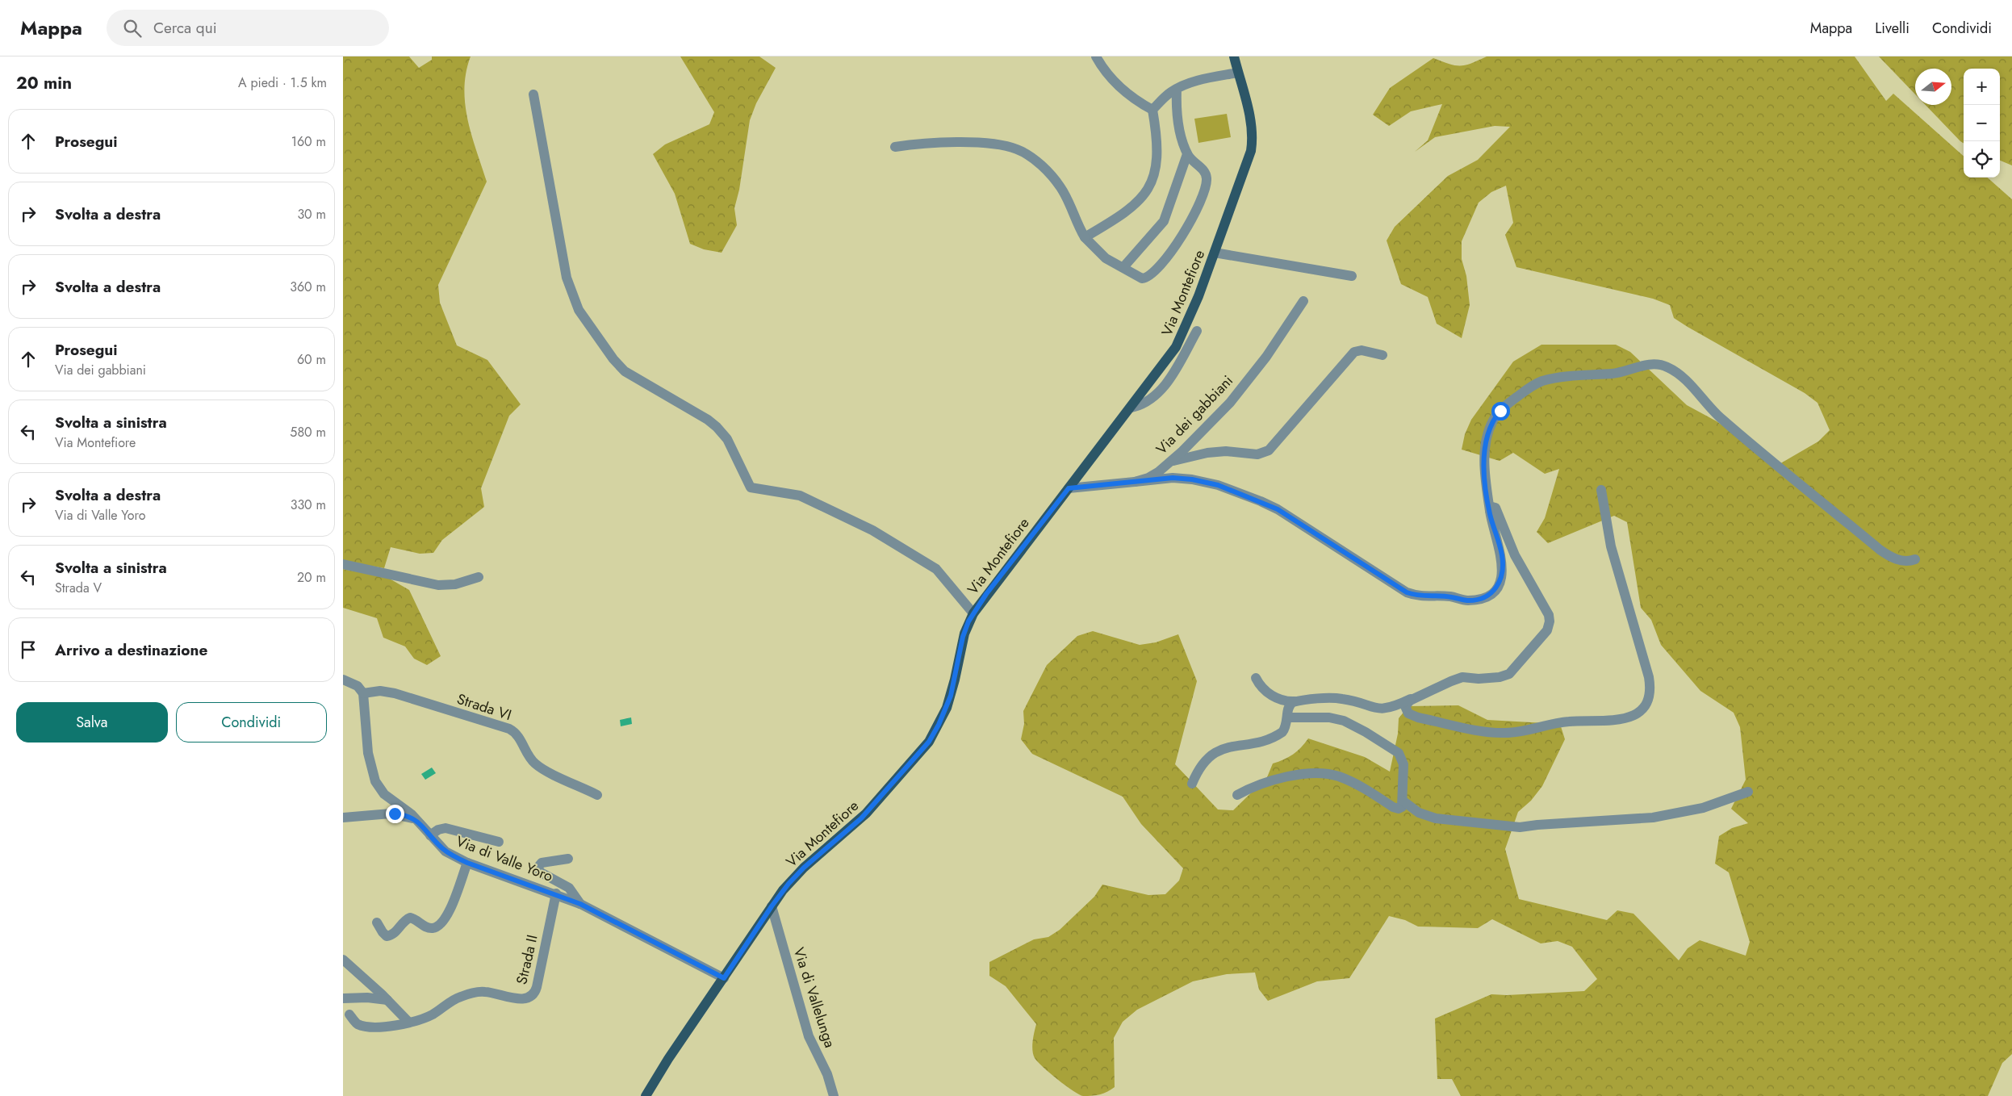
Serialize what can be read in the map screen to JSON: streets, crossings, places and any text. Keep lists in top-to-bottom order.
{
  "streets": {
    "main road": ["Via Montefiore"],
    "street": [
      "Via dei gabbiani",
      "Strada VI",
      "Via di Valle Yoro",
      "Strada II",
      "Via di Vallelunga"
    ]
  },
  "crossings": [
    ["Via Montefiore", "Via dei gabbiani"],
    ["Via Montefiore", "Via di Valle Yoro"],
    ["Via Montefiore", "Via di Vallelunga"],
    ["Strada VI", "Via di Valle Yoro"],
    ["Via di Valle Yoro", "Strada II"]
  ],
  "north": "right",
  "page": {
    "header": "Mappa",
    "search": "Cerca qui",
    "nav": ["Mappa", "Livelli", "Condividi"],
    "heading": ["20 min", "A piedi · 1.5 km"],
    "map_buttons": ["+", "−"],
    "list": [
      ["Prosegui", "160 m"],
      ["Svolta a destra", "30 m"],
      ["Svolta a destra", "360 m"],
      ["Prosegui", "Via dei gabbiani", "60 m"],
      ["Svolta a sinistra", "Via Montefiore", "580 m"],
      ["Svolta a destra", "Via di Valle Yoro", "330 m"],
      ["Svolta a sinistra", "Strada V", "20 m"],
      "Arrivo a destinazione"
    ],
    "buttons": ["Salva", "Condividi"]
  }
}
